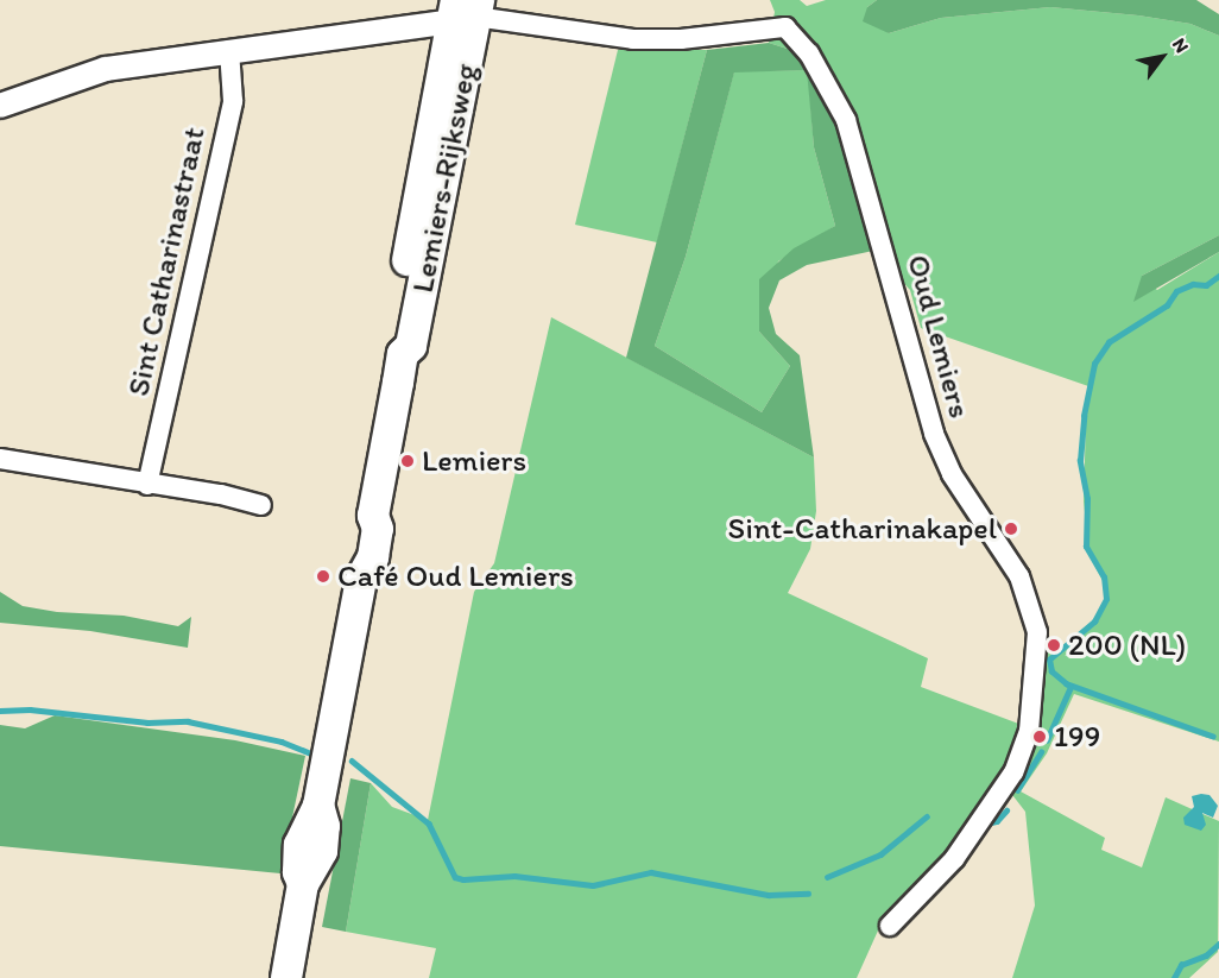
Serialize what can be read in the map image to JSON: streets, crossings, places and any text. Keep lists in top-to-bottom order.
{
  "streets": {
    "main road": ["Lemiers-Rijksweg"],
    "street": ["Sint Catharinastraat", "Oud Lemiers"]
  },
  "crossings": [
    ["Lemiers-Rijksweg", "Oud Lemiers"]
  ],
  "places": [
    "Lemiers",
    "Sint-Catharinakapel",
    "Café Oud Lemiers",
    "200 (NL)",
    "199"
  ],
  "north": "top right"
}
